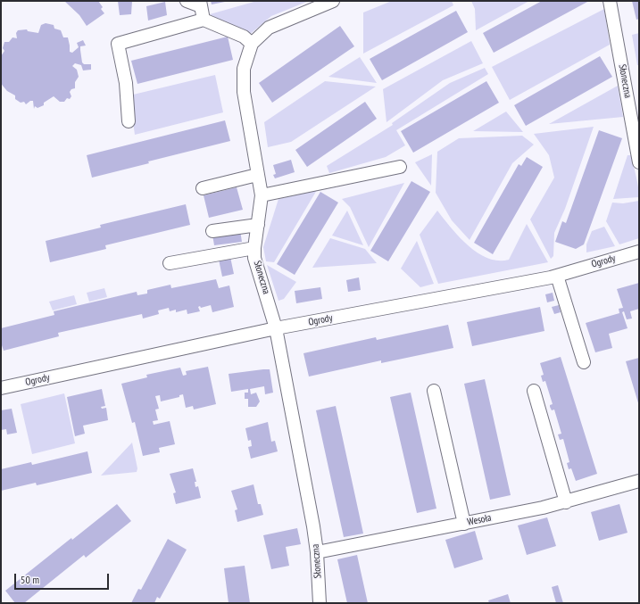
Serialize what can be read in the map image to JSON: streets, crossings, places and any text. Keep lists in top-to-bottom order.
{
  "streets": {
    "street": ["Słoneczna", "Ogrody", "Wesoła"]
  },
  "crossings": [
    ["Słoneczna", "Ogrody"],
    ["Słoneczna", "Wesoła"]
  ],
  "scale_bar": "50 m"
}
